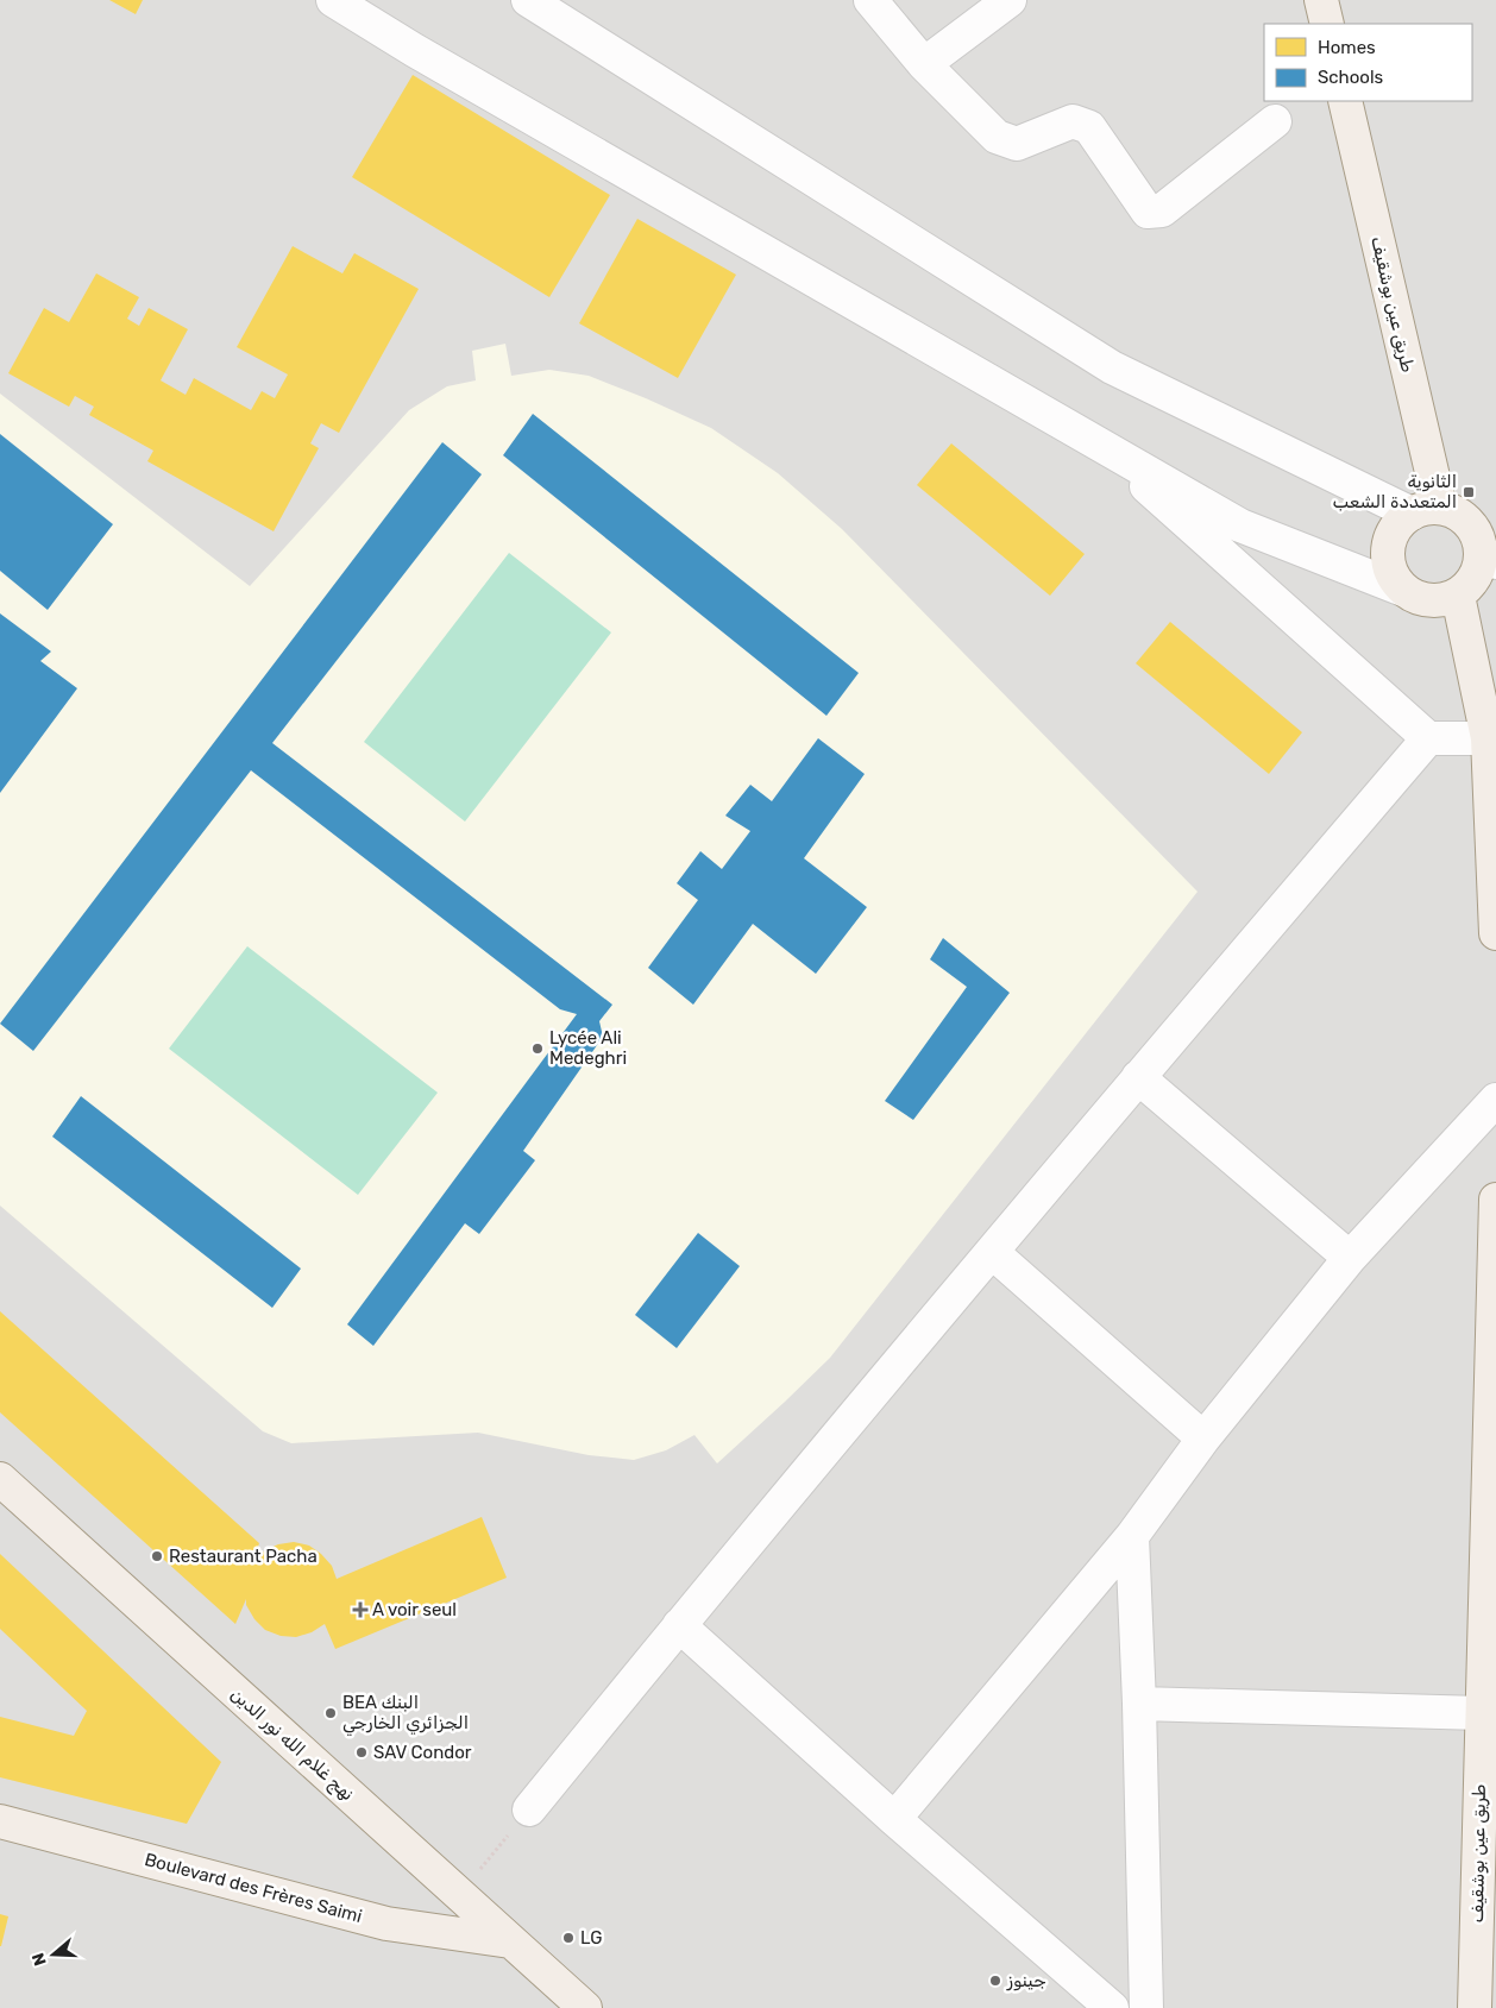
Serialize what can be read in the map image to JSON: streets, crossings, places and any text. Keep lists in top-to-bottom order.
{
  "streets": {
    "main road": ["طريق عين بوشقيف", "نهج غلام الله نور الدين", "Boulevard des Frères Saimi"]
  },
  "crossings": [
    ["نهج غلام الله نور الدين", "Boulevard des Frères Saimi"]
  ],
  "places": {
    "transit": ["الثانوية المتعددة الشعب"],
    "other": [
      "Lycée Ali Medeghri",
      "Restaurant Pacha",
      "BEA البنك الجزائري الخارجي",
      "SAV Condor",
      "LG",
      "جينوز"
    ],
    "health": ["A voir seul"]
  },
  "legend": ["Homes", "Schools"],
  "north": "left"
}
